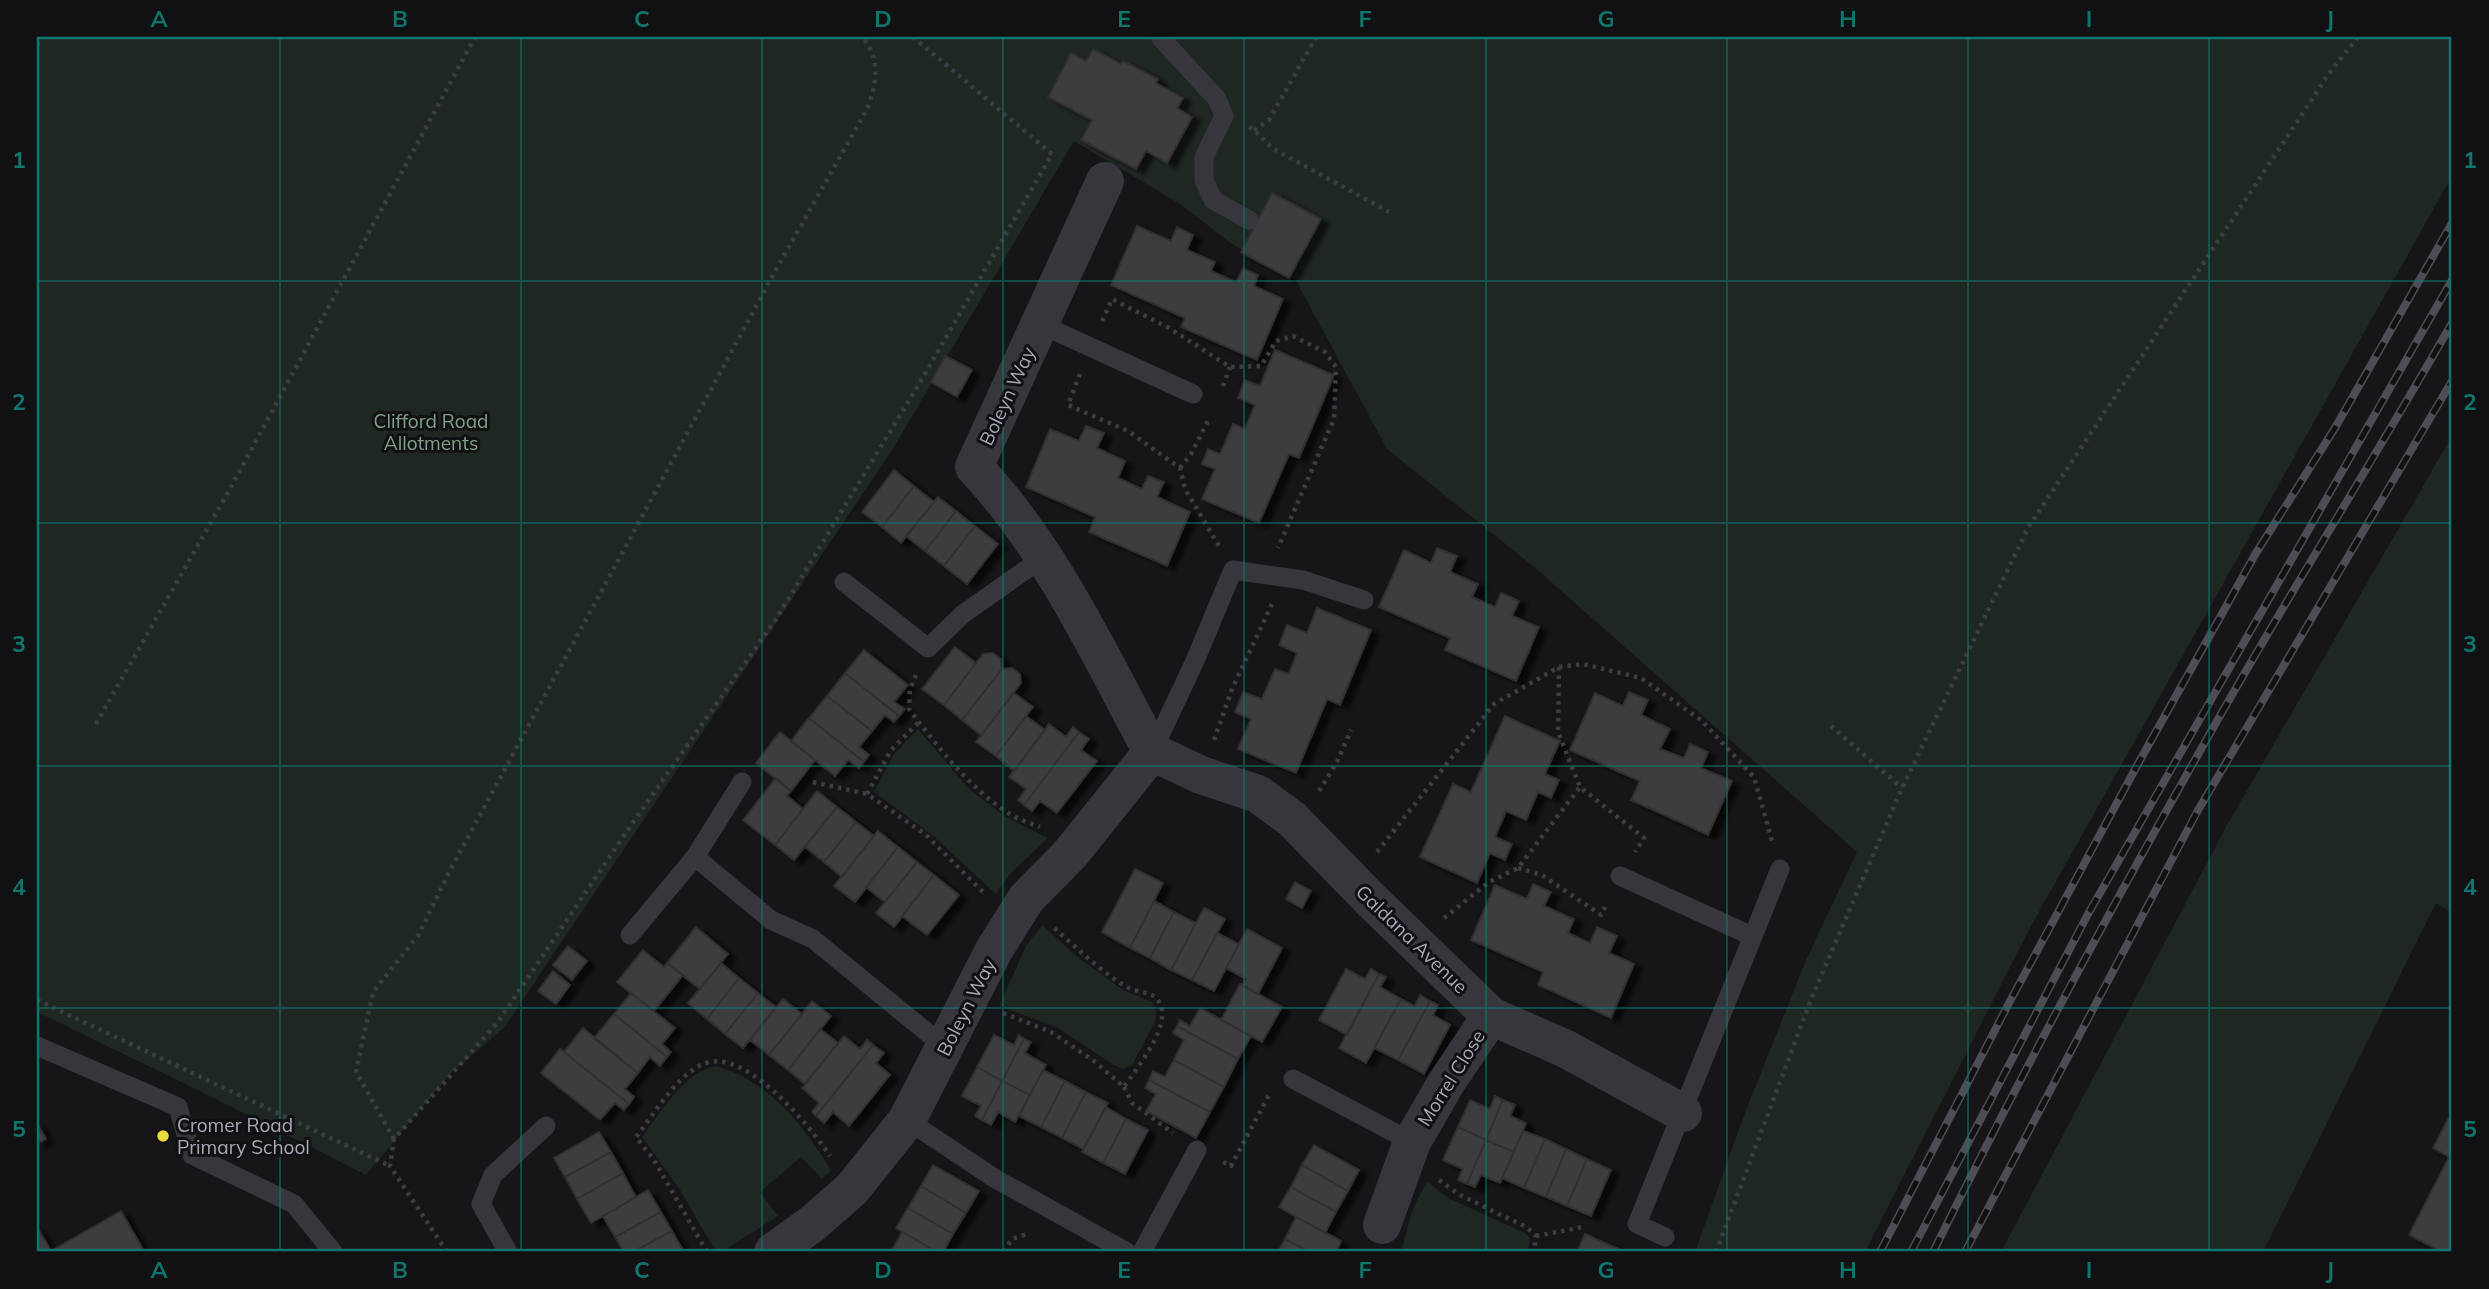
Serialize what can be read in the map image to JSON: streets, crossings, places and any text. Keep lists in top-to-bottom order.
{
  "streets": {
    "street": ["Boleyn Way", "Galdana Avenue", "Morrel Close"]
  },
  "crossings": [
    ["Boleyn Way", "Galdana Avenue"],
    ["Galdana Avenue", "Morrel Close"]
  ],
  "parks": ["Clifford Road Allotments"],
  "places": ["Cromer Road Primary School"],
  "grid": {
    "columns": [
      "A",
      "B",
      "C",
      "D",
      "E",
      "F",
      "G",
      "H",
      "I",
      "J"
    ],
    "rows": [
      "1",
      "2",
      "3",
      "4",
      "5"
    ]
  }
}
